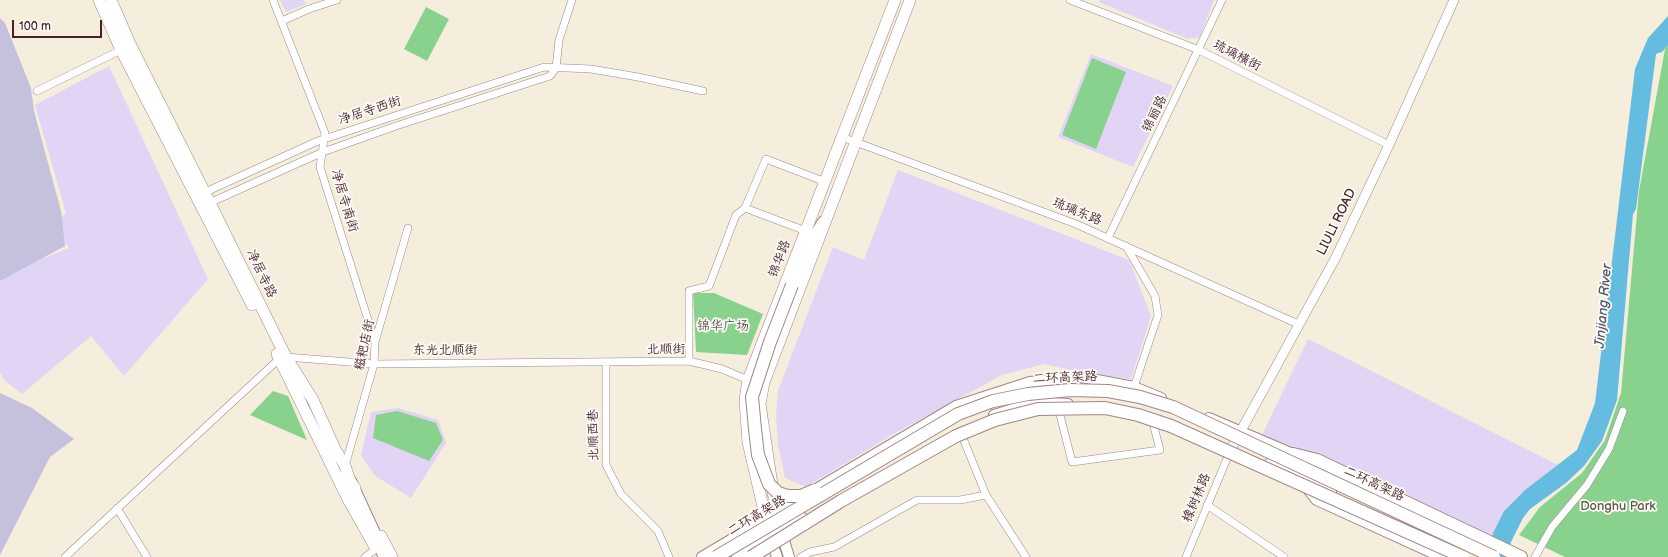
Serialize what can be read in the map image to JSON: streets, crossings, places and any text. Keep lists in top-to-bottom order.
{
  "streets": {
    "highway": ["二环高架路"],
    "main road": ["锦华路", "净居寺路"],
    "street": [
      "琉璃横街",
      "净居寺西街",
      "锦丽路",
      "净居寺南街",
      "琉璃东路",
      "LIULI ROAD",
      "糍粑店街",
      "北顺街",
      "东光北顺街",
      "北顺西巷",
      "橡树林路"
    ]
  },
  "crossings": [
    ["琉璃横街", "锦丽路"],
    ["琉璃横街", "LIULI ROAD"],
    ["净居寺西街", "净居寺南街"],
    ["净居寺西街", "净居寺路"],
    ["锦丽路", "琉璃东路"],
    ["净居寺南街", "糍粑店街"],
    ["琉璃东路", "LIULI ROAD"],
    ["琉璃东路", "锦华路"],
    ["LIULI ROAD", "橡树林路"],
    ["锦华路", "北顺街"],
    ["净居寺路", "糍粑店街"],
    ["净居寺路", "东光北顺街"],
    ["糍粑店街", "东光北顺街"],
    ["北顺街", "东光北顺街"],
    ["北顺街", "北顺西巷"],
    ["东光北顺街", "北顺西巷"]
  ],
  "water": ["Jinjiang River"],
  "parks": ["锦华广场", "Donghu Park"],
  "scale_bar": "100 m"
}
